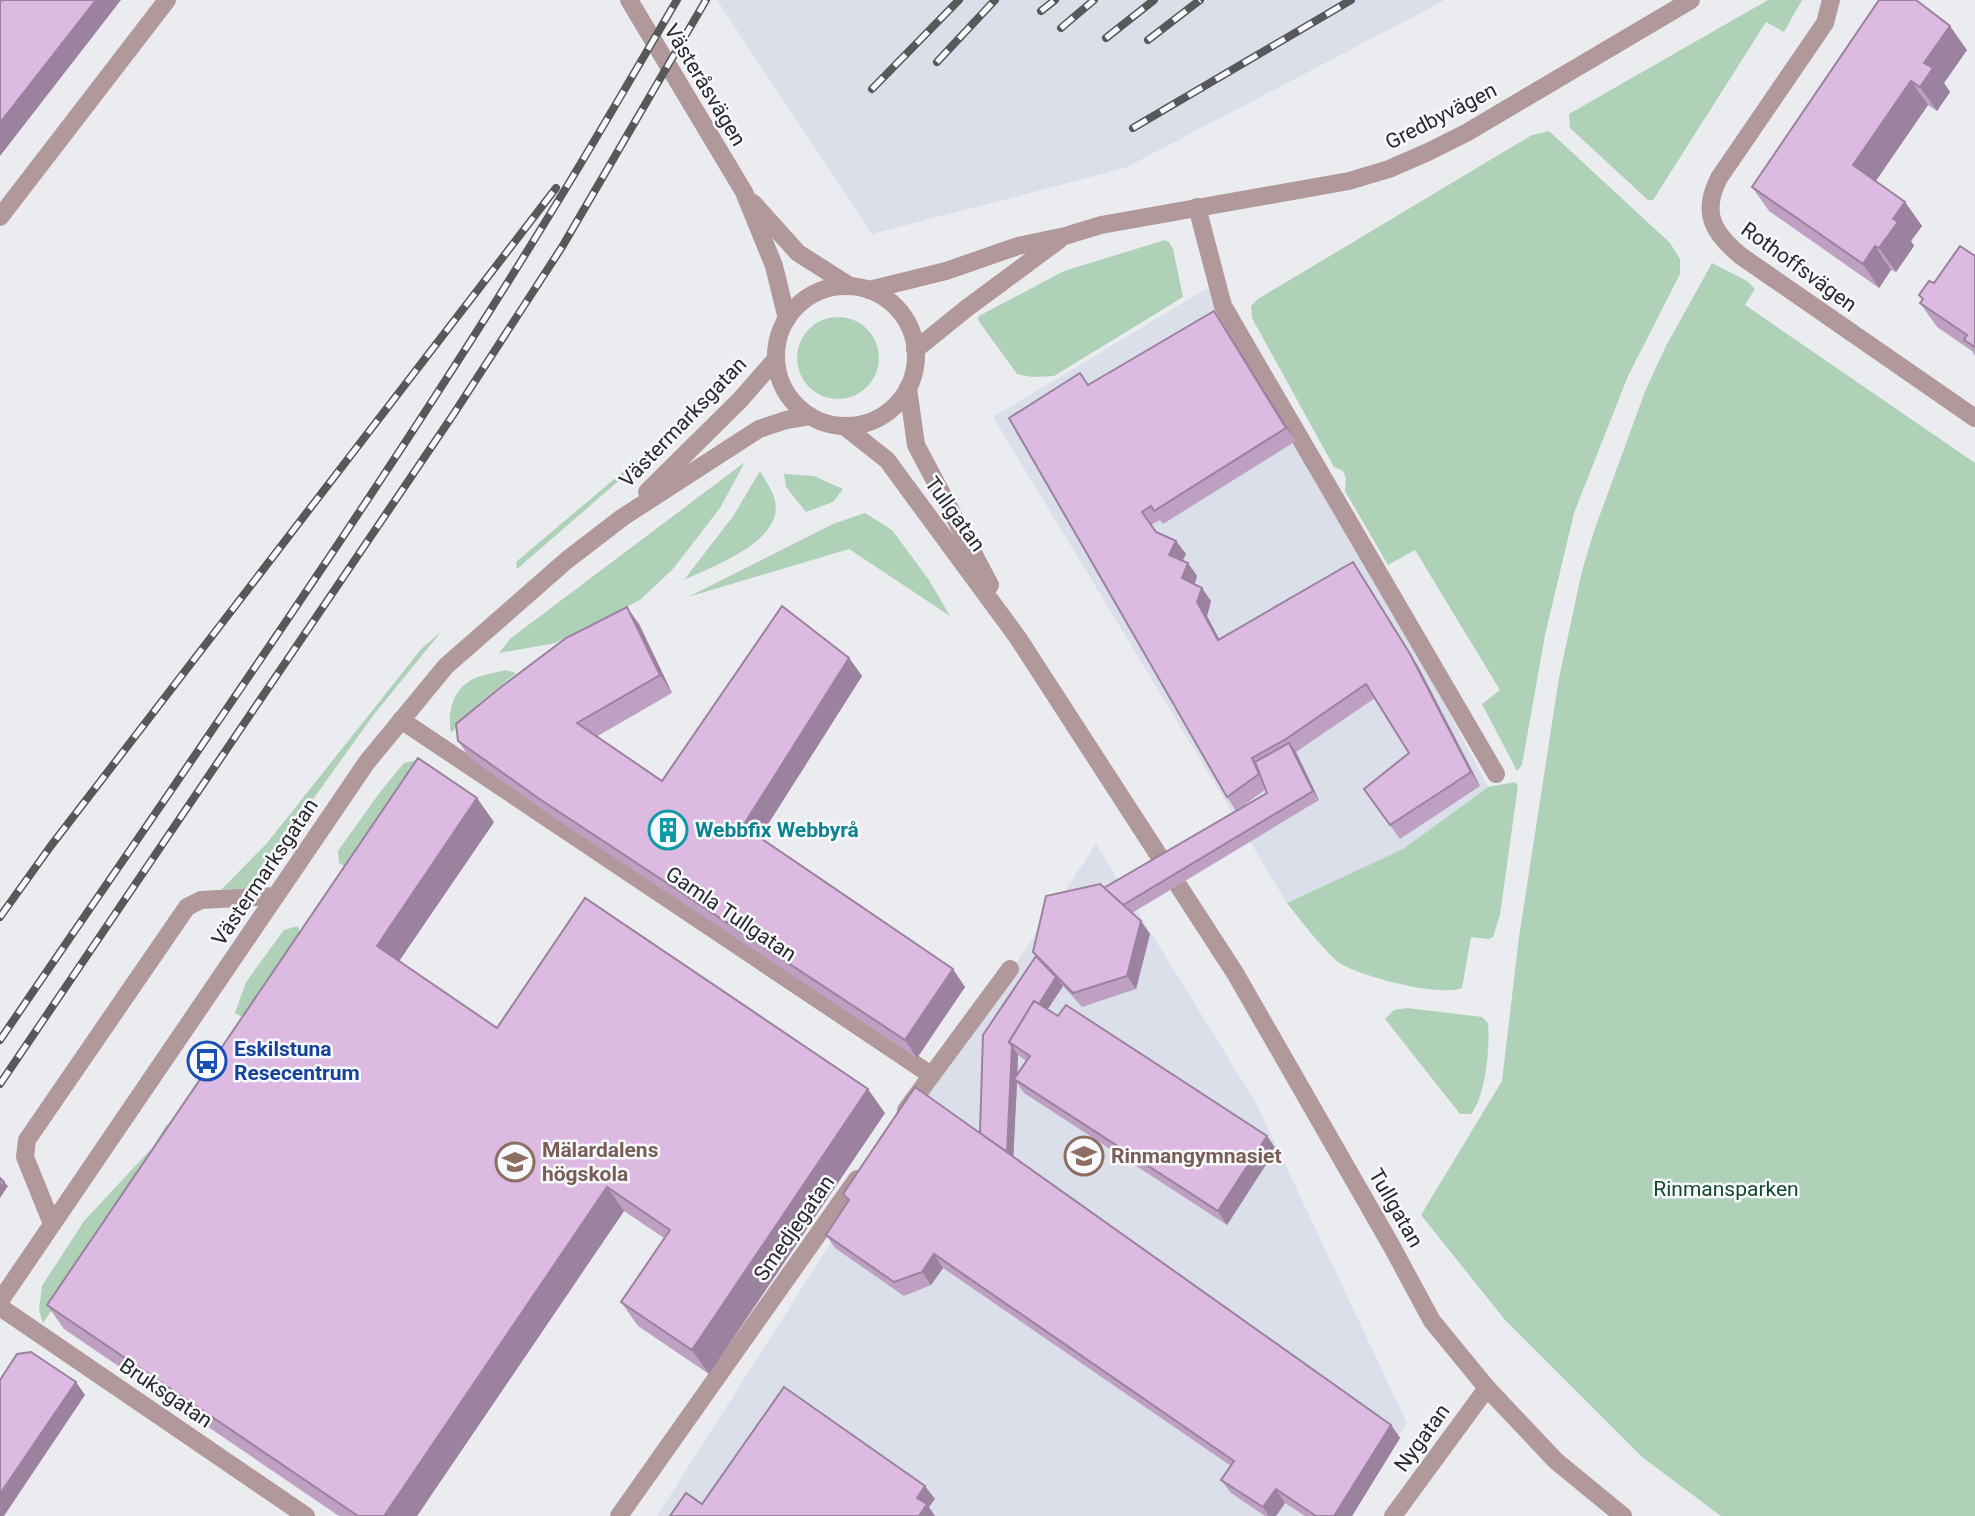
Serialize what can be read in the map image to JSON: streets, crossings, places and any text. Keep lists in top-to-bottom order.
{
  "streets": {
    "street": [
      "Västeråsvägen",
      "Gredbyvägen",
      "Rothoffsvägen",
      "Västermarksgatan",
      "Tullgatan",
      "Gamla Tullgatan",
      "Smedjegatan",
      "Bruksgatan",
      "Nygatan"
    ]
  },
  "crossings": [
    ["Västeråsvägen", "Gredbyvägen"],
    ["Västeråsvägen", "Västermarksgatan"],
    ["Västeråsvägen", "Tullgatan"],
    ["Gredbyvägen", "Västermarksgatan"],
    ["Gredbyvägen", "Tullgatan"],
    ["Västermarksgatan", "Tullgatan"],
    ["Västermarksgatan", "Gamla Tullgatan"],
    ["Tullgatan", "Nygatan"]
  ],
  "parks": ["Rinmansparken"],
  "places": {
    "building": ["Webbfix Webbyrå"],
    "bus stop": ["Eskilstuna Resecentrum"],
    "school or university": ["Rinmangymnasiet", "Mälardalens högskola"]
  }
}
